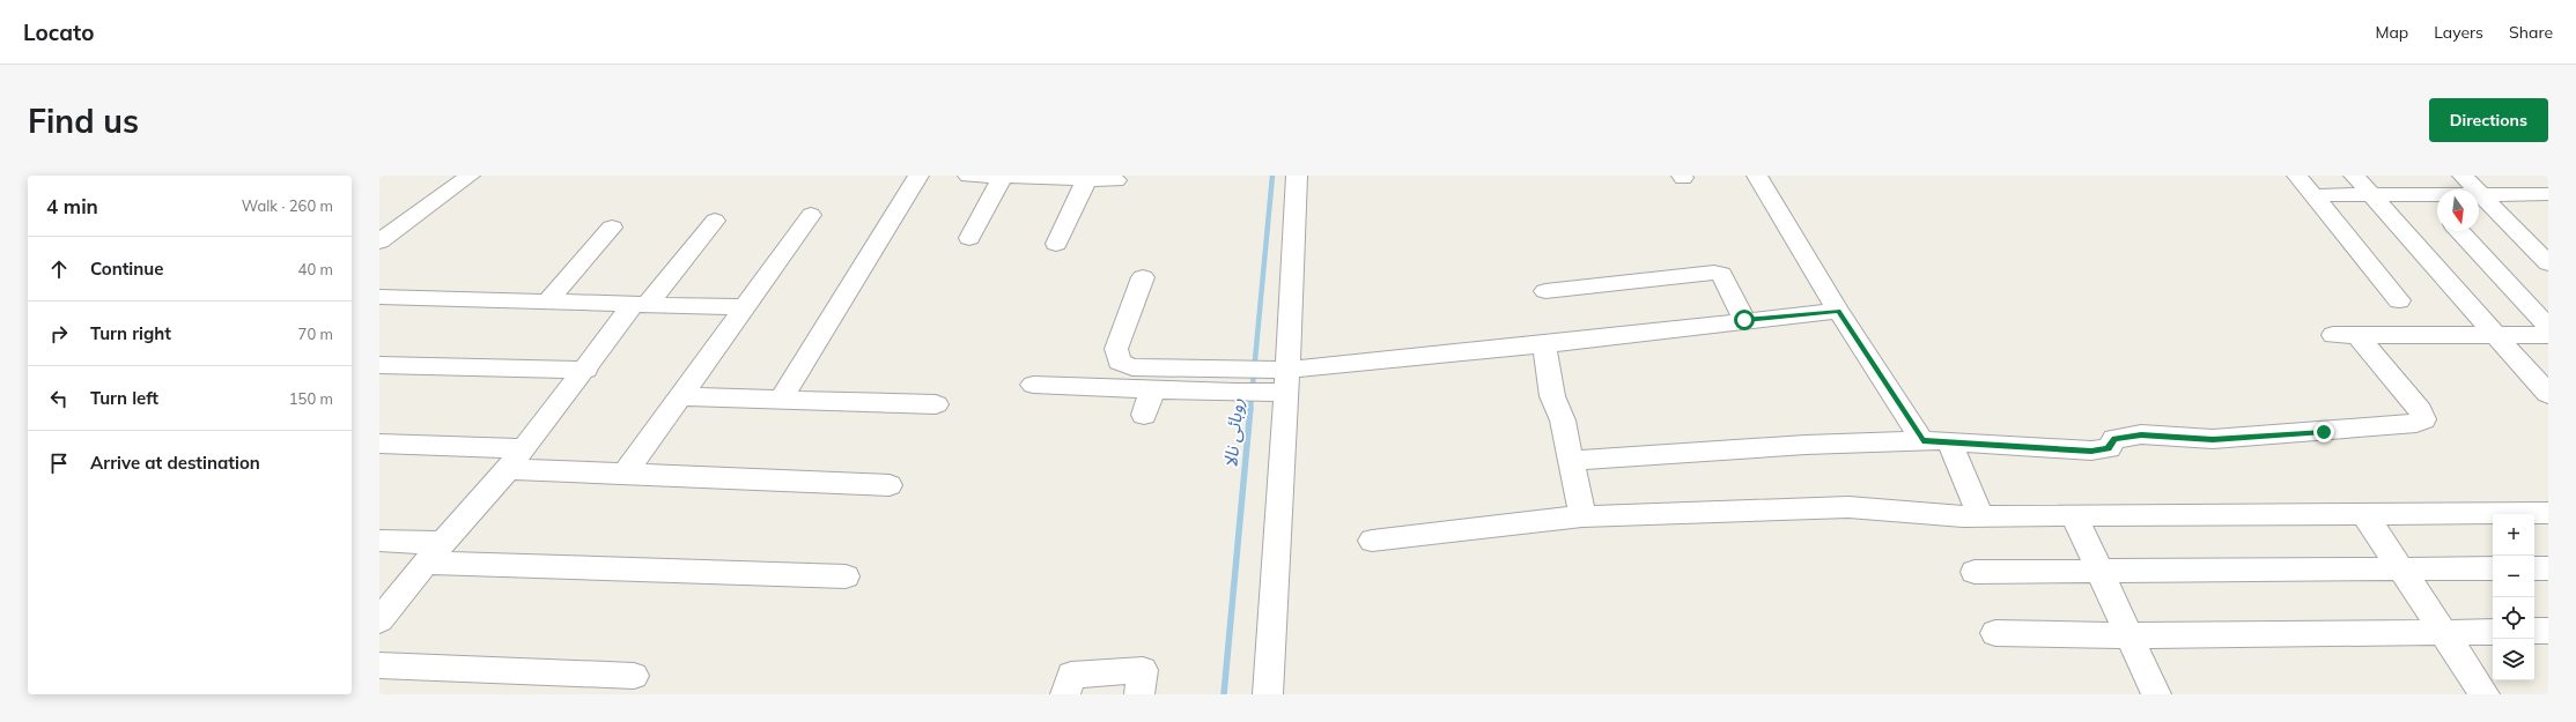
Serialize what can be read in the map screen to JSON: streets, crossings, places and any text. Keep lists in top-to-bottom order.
{
  "water": ["روہائی نالا"],
  "north": "bottom",
  "page": {
    "header": "Locato",
    "nav": ["Map", "Layers", "Share"],
    "buttons": "Directions",
    "title": "Find us",
    "heading": ["4 min", "Walk · 260 m"],
    "list": [
      ["Continue", "40 m"],
      ["Turn right", "70 m"],
      ["Turn left", "150 m"],
      "Arrive at destination"
    ],
    "map_buttons": ["+", "−"]
  }
}
